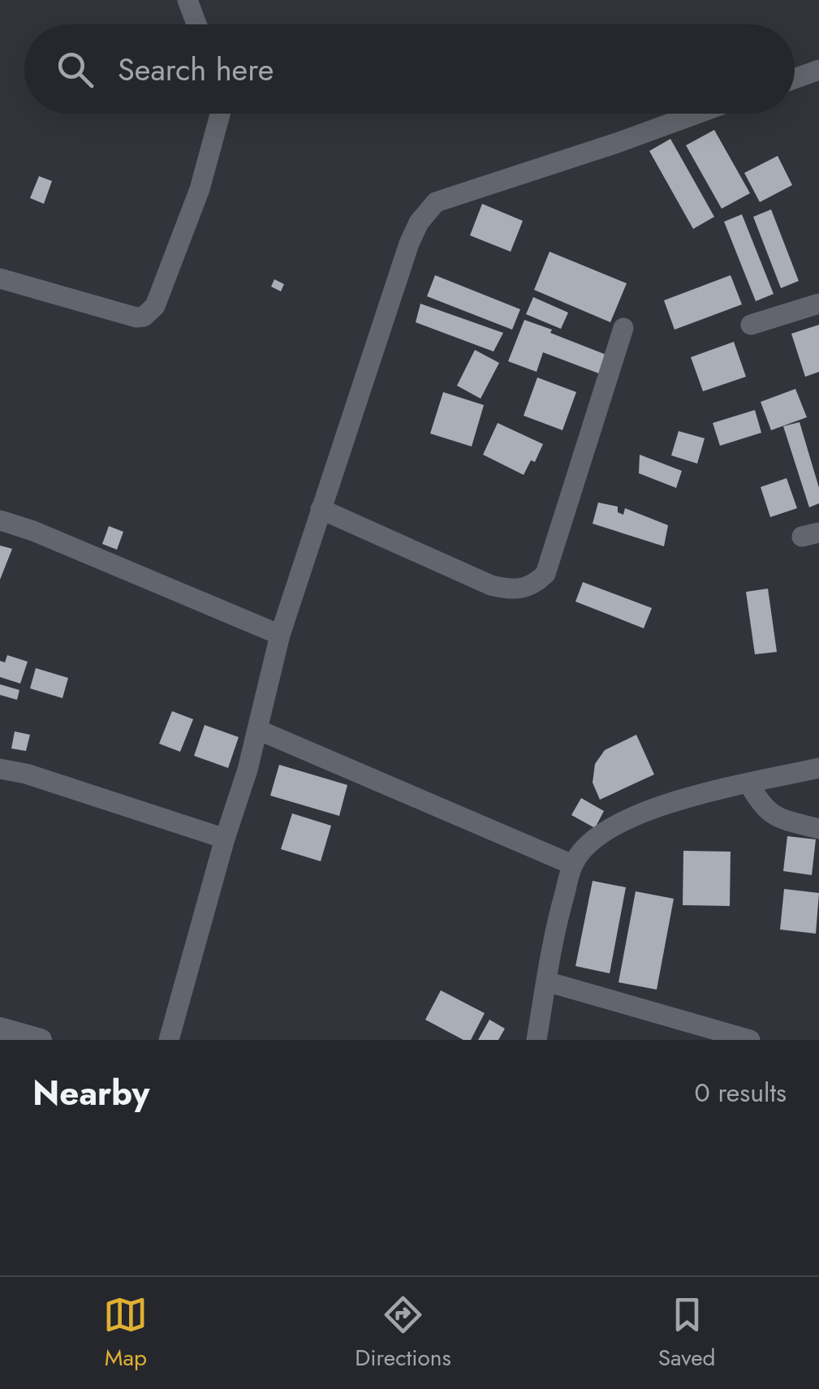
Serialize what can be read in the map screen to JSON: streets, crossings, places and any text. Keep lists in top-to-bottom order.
{
  "page": {
    "search": "Search here",
    "heading": ["Nearby", "0 results"],
    "nav": ["Map", "Directions", "Saved"]
  }
}
